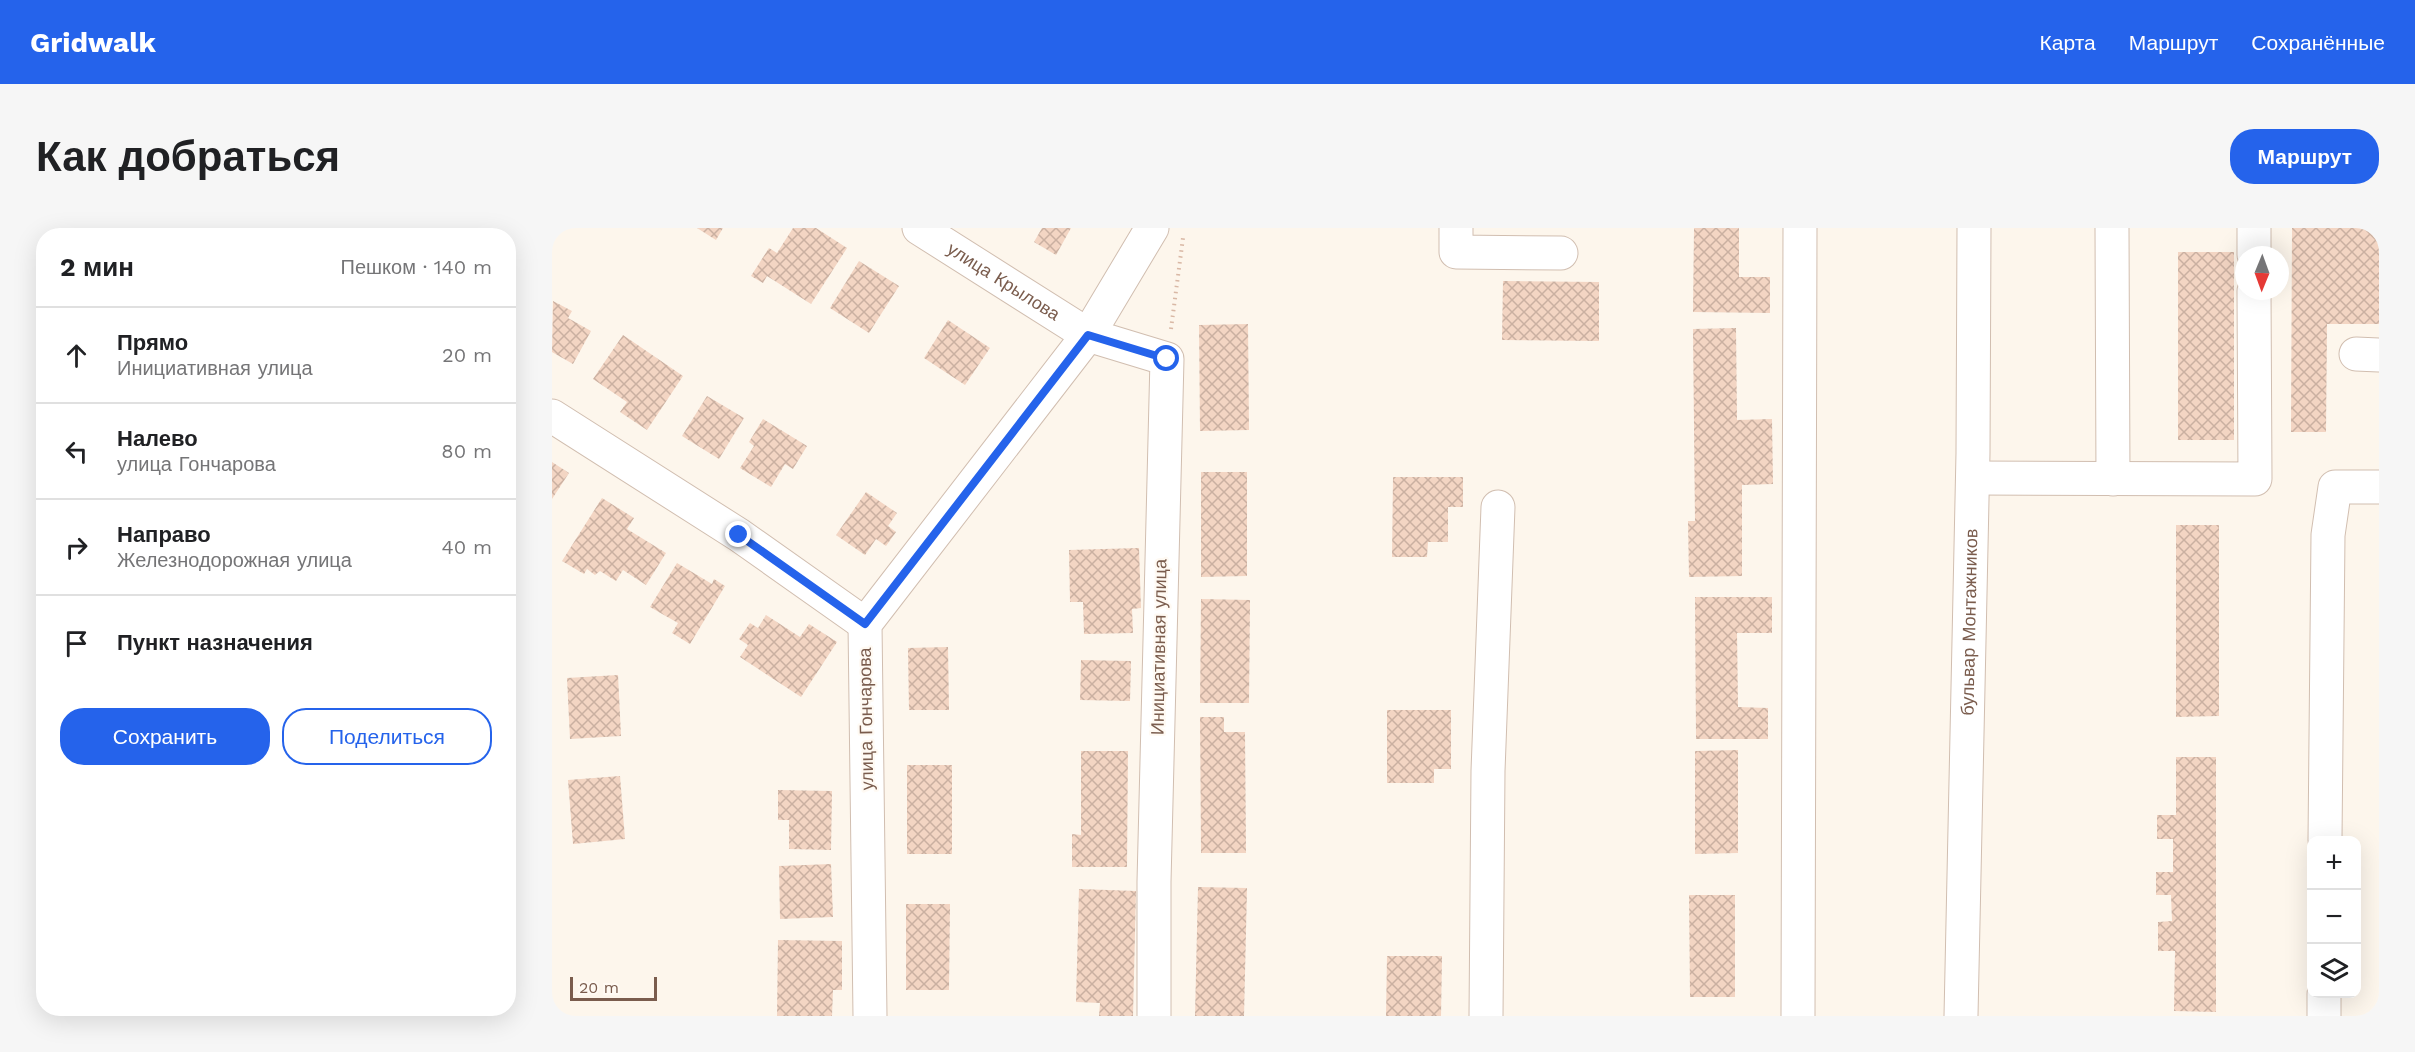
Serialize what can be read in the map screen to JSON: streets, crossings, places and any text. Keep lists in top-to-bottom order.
{
  "streets": {
    "street": [
      "улица Крылова",
      "бульвар Монтажников",
      "Инициативная улица",
      "улица Гончарова"
    ]
  },
  "crossings": [
    ["улица Крылова", "улица Гончарова"]
  ],
  "scale_bar": "20 m",
  "north": "bottom",
  "page": {
    "header": "Gridwalk",
    "nav": ["Карта", "Маршрут", "Сохранённые"],
    "buttons": [
      "Маршрут",
      ["Сохранить", "Поделиться"]
    ],
    "title": "Как добраться",
    "heading": ["2 мин", "Пешком · 140 m"],
    "list": [
      ["Прямо", "Инициативная улица", "20 m"],
      ["Налево", "улица Гончарова", "80 m"],
      ["Направо", "Железнодорожная улица", "40 m"],
      "Пункт назначения"
    ],
    "map_buttons": ["+", "−"],
    "scale": "20 m"
  }
}
